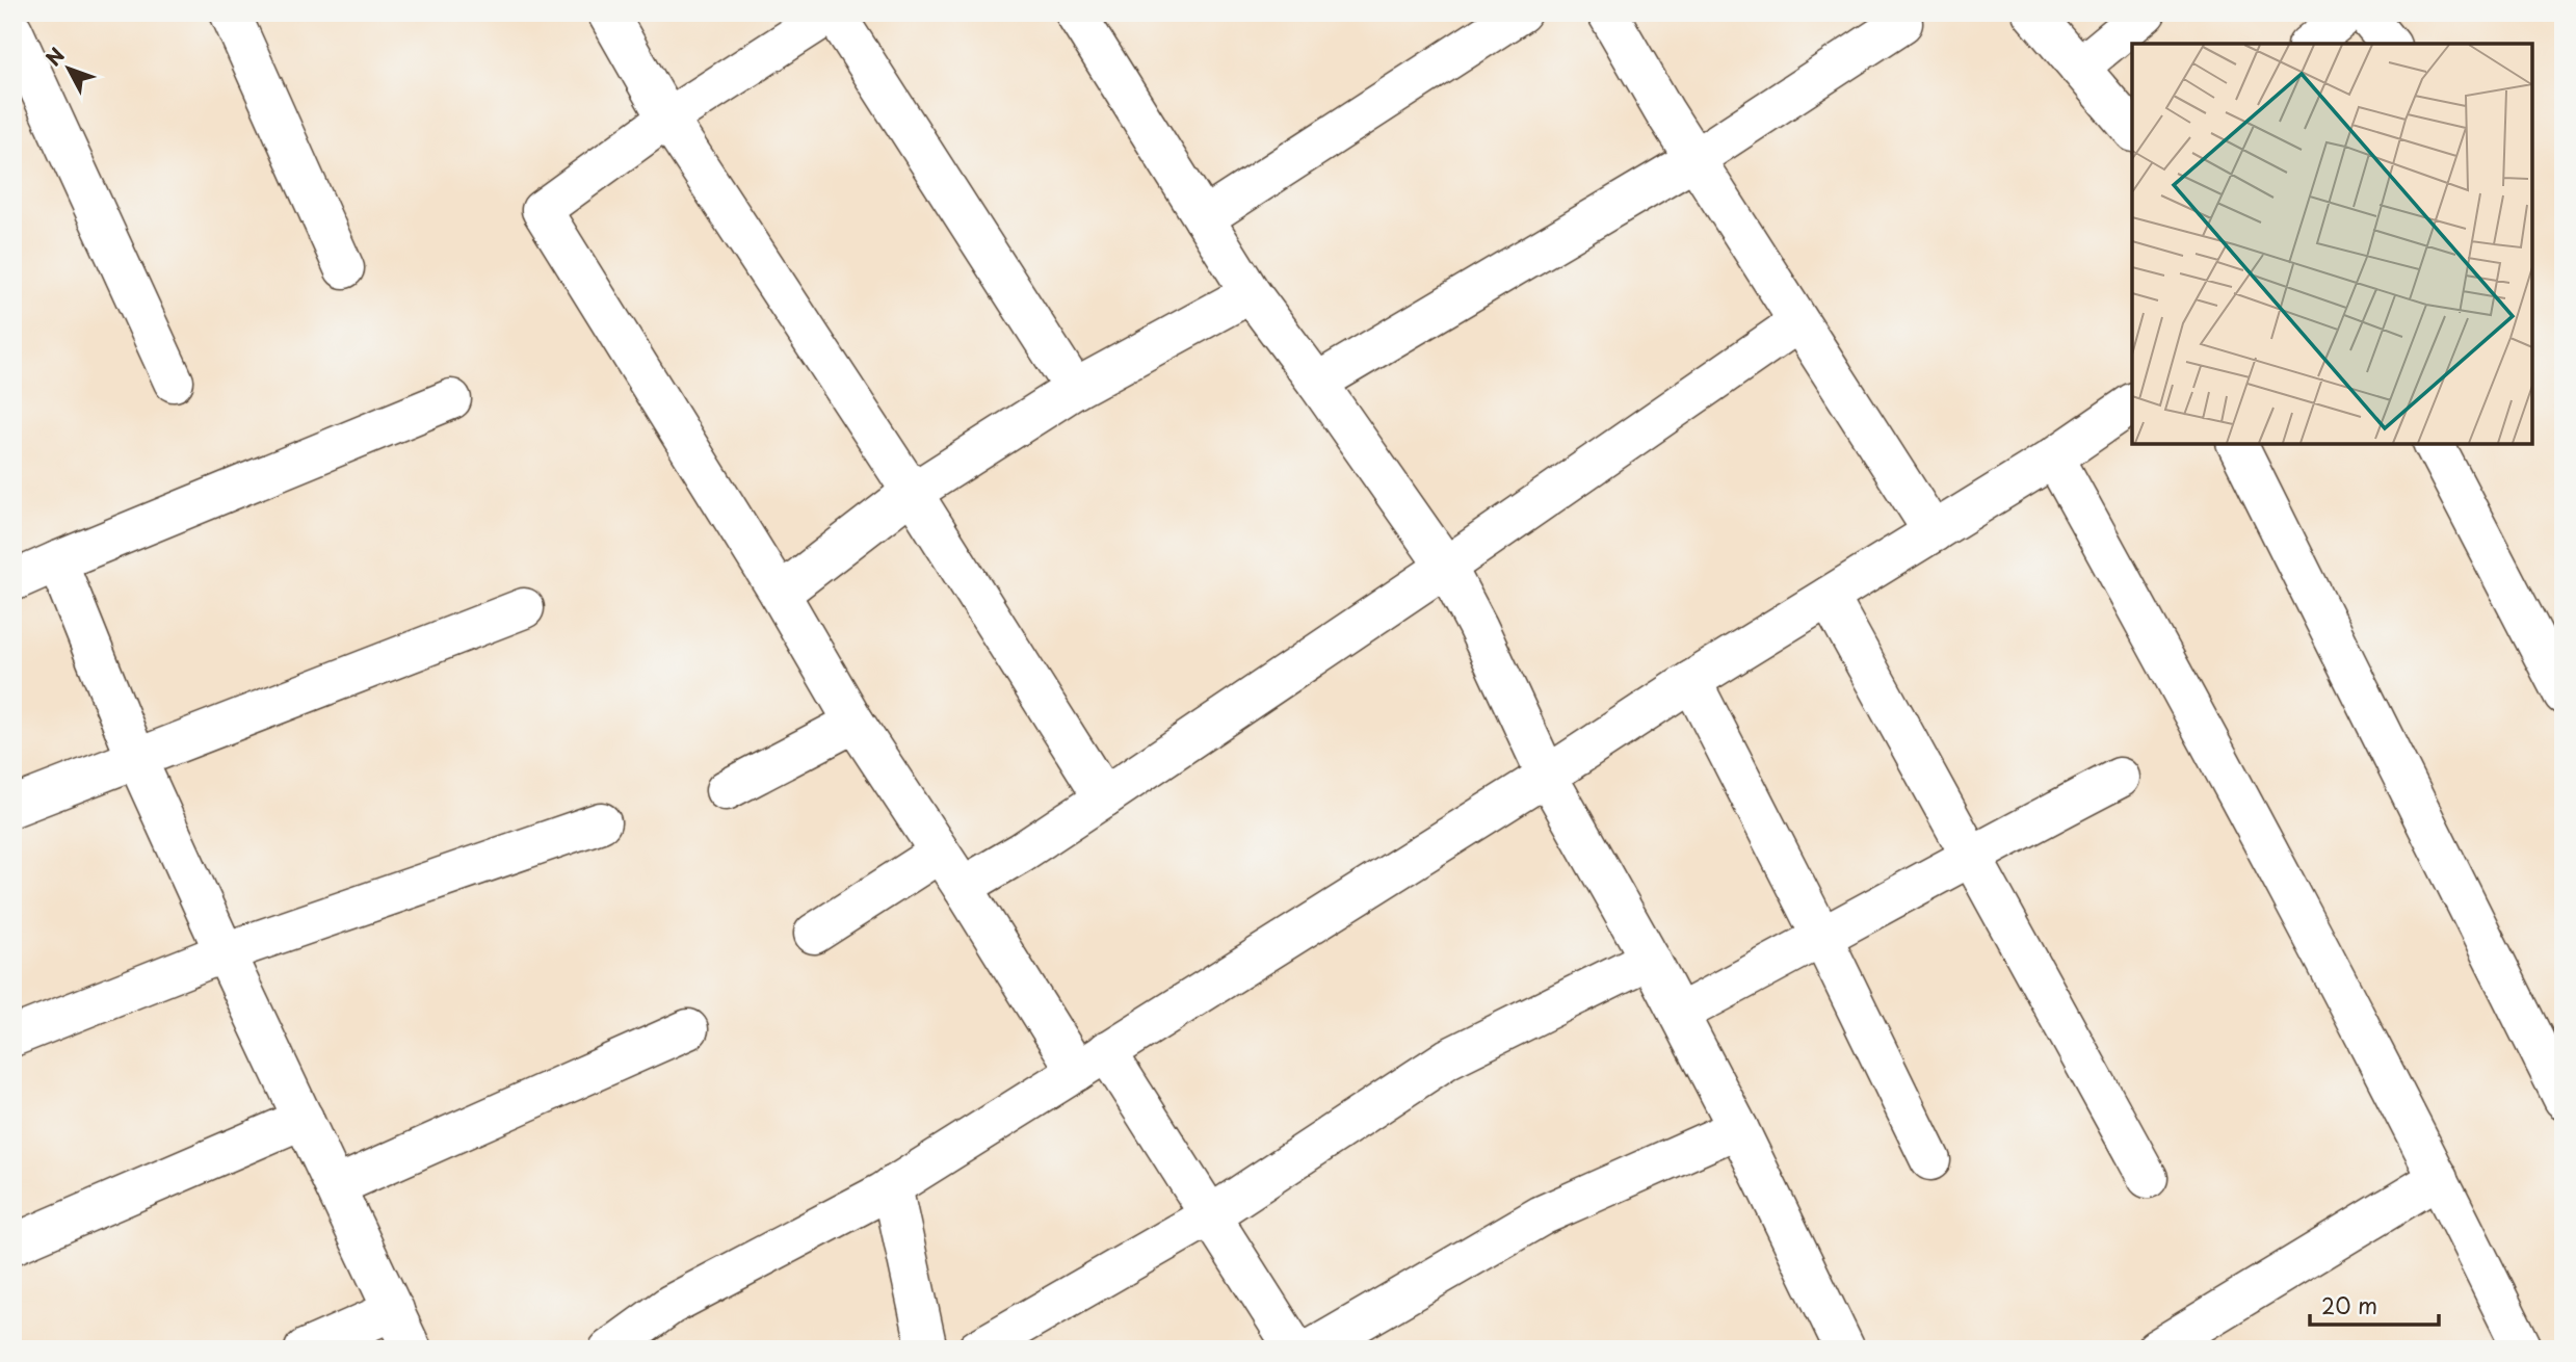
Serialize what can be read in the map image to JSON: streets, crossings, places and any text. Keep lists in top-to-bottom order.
{
  "scale_bar": "20 m",
  "north": "top left"
}
